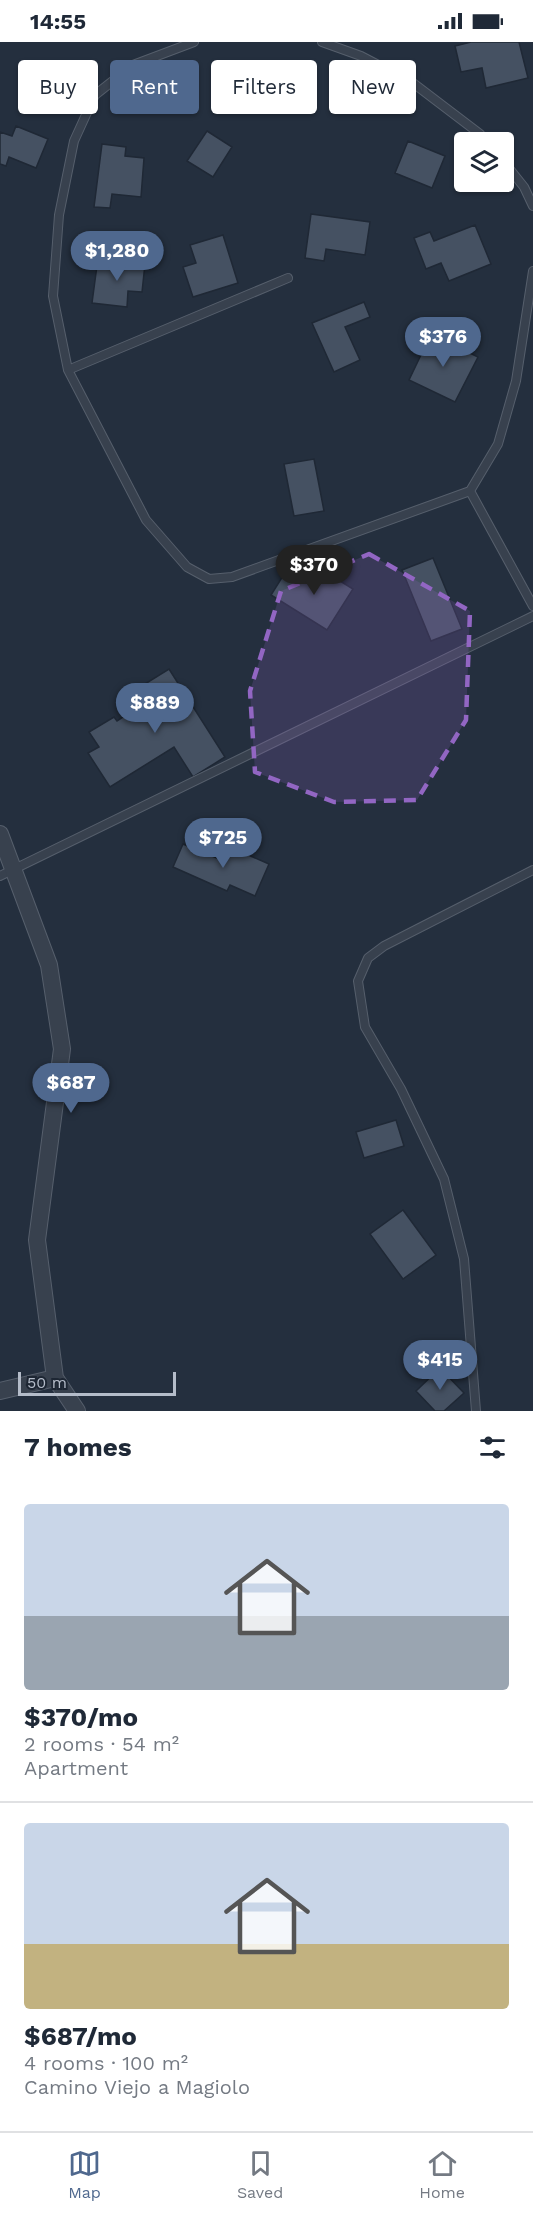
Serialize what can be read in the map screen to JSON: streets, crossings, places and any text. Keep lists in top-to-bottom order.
{
  "scale_bar": "50 m",
  "page": {
    "status": "14:55",
    "chip": [
      "Buy",
      "Rent",
      "Filters",
      "New"
    ],
    "price": [
      "$1,280",
      "$376",
      "$370",
      "$889",
      "$725",
      "$687",
      "$415"
    ],
    "scale": "50 m",
    "heading": "7 homes",
    "list": [
      {
        "name": "$370/mo",
        "note": "2 rooms · 54 m² · Apartment"
      },
      {
        "name": "$687/mo",
        "note": "4 rooms · 100 m² · Camino Viejo a Magiolo"
      }
    ],
    "tabs": ["Map", "Saved", "Home"]
  }
}
